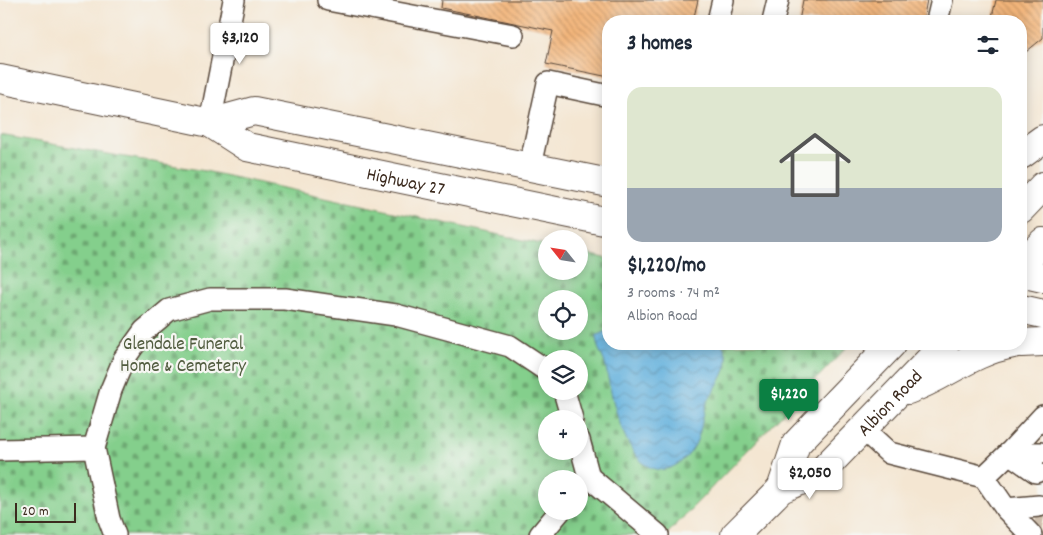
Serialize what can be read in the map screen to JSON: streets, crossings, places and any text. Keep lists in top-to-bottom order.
{
  "streets": {
    "main road": ["Highway 27", "Albion Road"]
  },
  "parks": ["Glendale Funeral Home & Cemetery"],
  "scale_bar": "20 m",
  "north": "top left",
  "page": {
    "heading": "3 homes",
    "price": ["$3,120", "$1,220", "$2,050"],
    "list": [
      {
        "name": "$1,220/mo",
        "note": "3 rooms · 74 m² · Albion Road"
      }
    ],
    "map_buttons": ["+", "−"],
    "scale": "20 m"
  }
}
